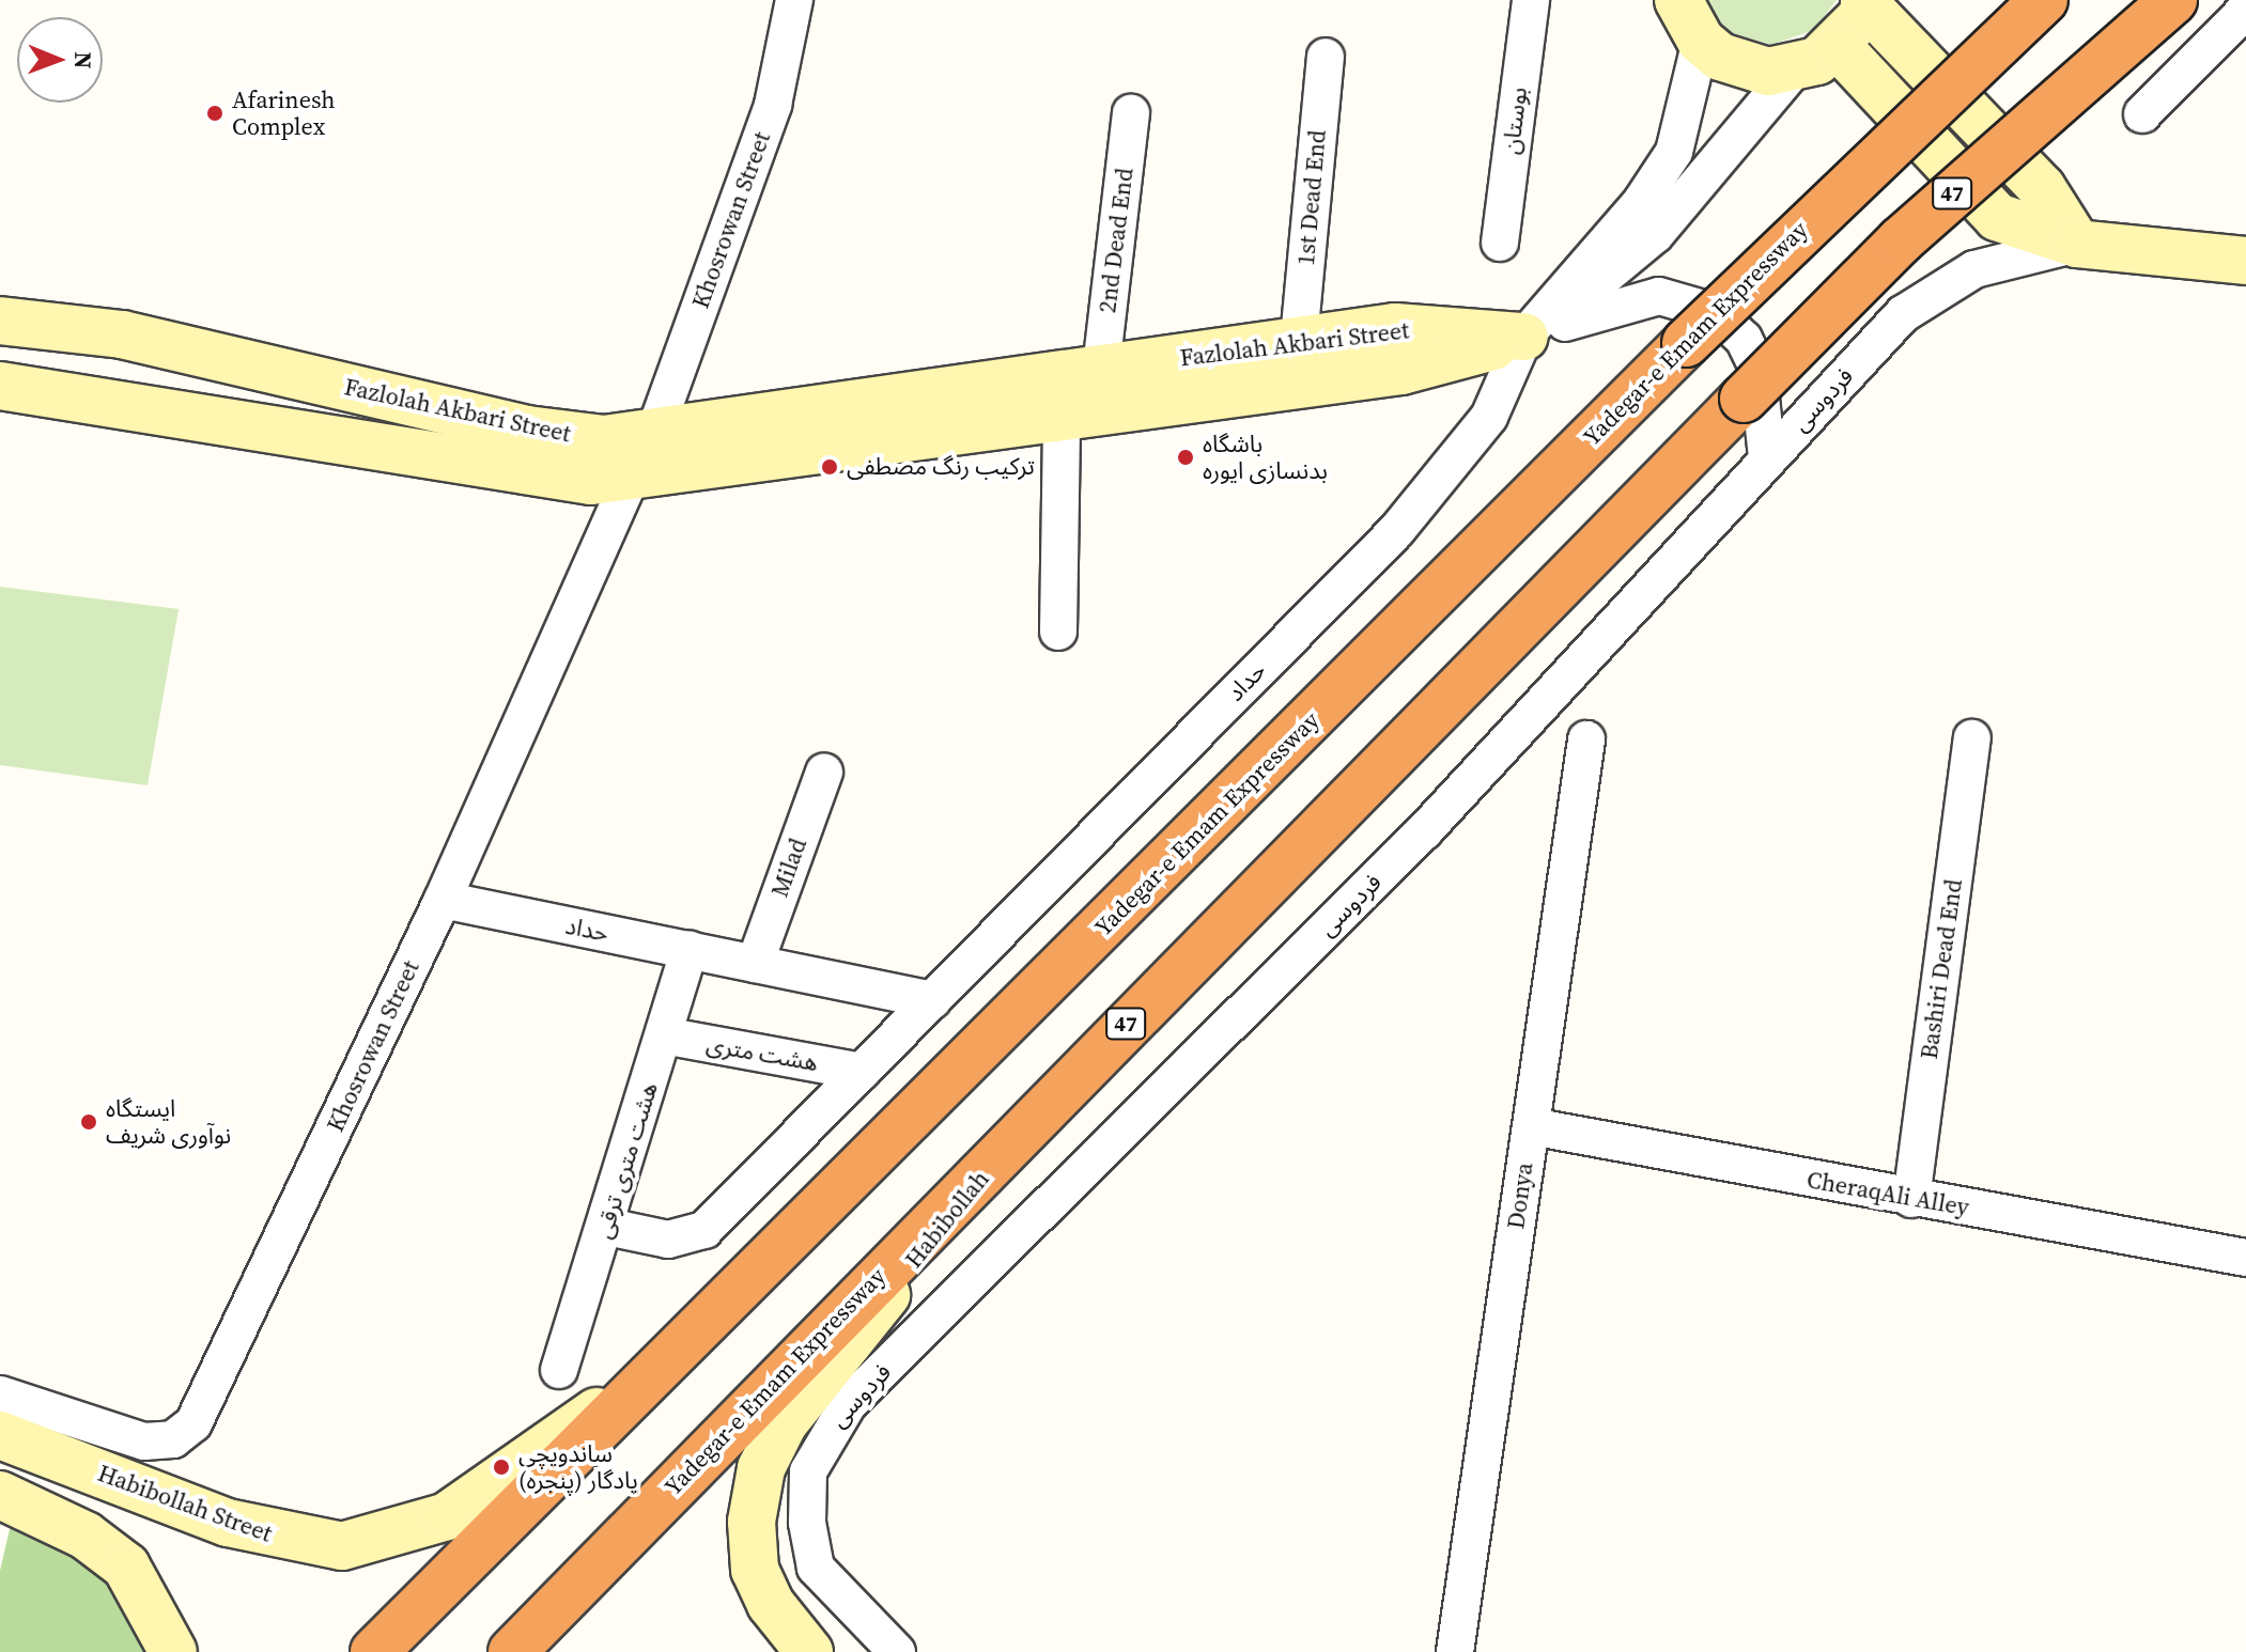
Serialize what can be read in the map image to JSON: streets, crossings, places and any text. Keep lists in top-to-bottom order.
{
  "streets": {
    "highway": ["47", "Yadegar-e Emam Expressway"],
    "street": [
      "بوستان",
      "1st Dead End",
      "Khosrowan Street",
      "2nd Dead End",
      "Fazlolah Akbari Street",
      "فردوسی",
      "حداد",
      "Milad",
      "Bashiri Dead End",
      "هشت متری",
      "هشت متری ترقی",
      "CheraqAli Alley",
      "Donya",
      "Habibollah",
      "Habibollah Street"
    ]
  },
  "crossings": [
    ["1st Dead End", "Fazlolah Akbari Street"],
    ["Khosrowan Street", "Fazlolah Akbari Street"],
    ["Khosrowan Street", "حداد"],
    ["2nd Dead End", "Fazlolah Akbari Street"],
    ["Yadegar-e Emam Expressway", "Habibollah"],
    ["Yadegar-e Emam Expressway", "Habibollah Street"],
    ["Fazlolah Akbari Street", "حداد"],
    ["حداد", "Milad"],
    ["حداد", "هشت متری"],
    ["حداد", "هشت متری ترقی"],
    ["Bashiri Dead End", "CheraqAli Alley"],
    ["هشت متری", "هشت متری ترقی"],
    ["CheraqAli Alley", "Donya"]
  ],
  "places": [
    "Afarinesh Complex",
    "باشگاه بدنسازی ایوره",
    "ترکیب رنگ مصطفی",
    "ایستگاه نوآوری شریف",
    "ساندویچی یادگار (پنجره)"
  ],
  "north": "right"
}
